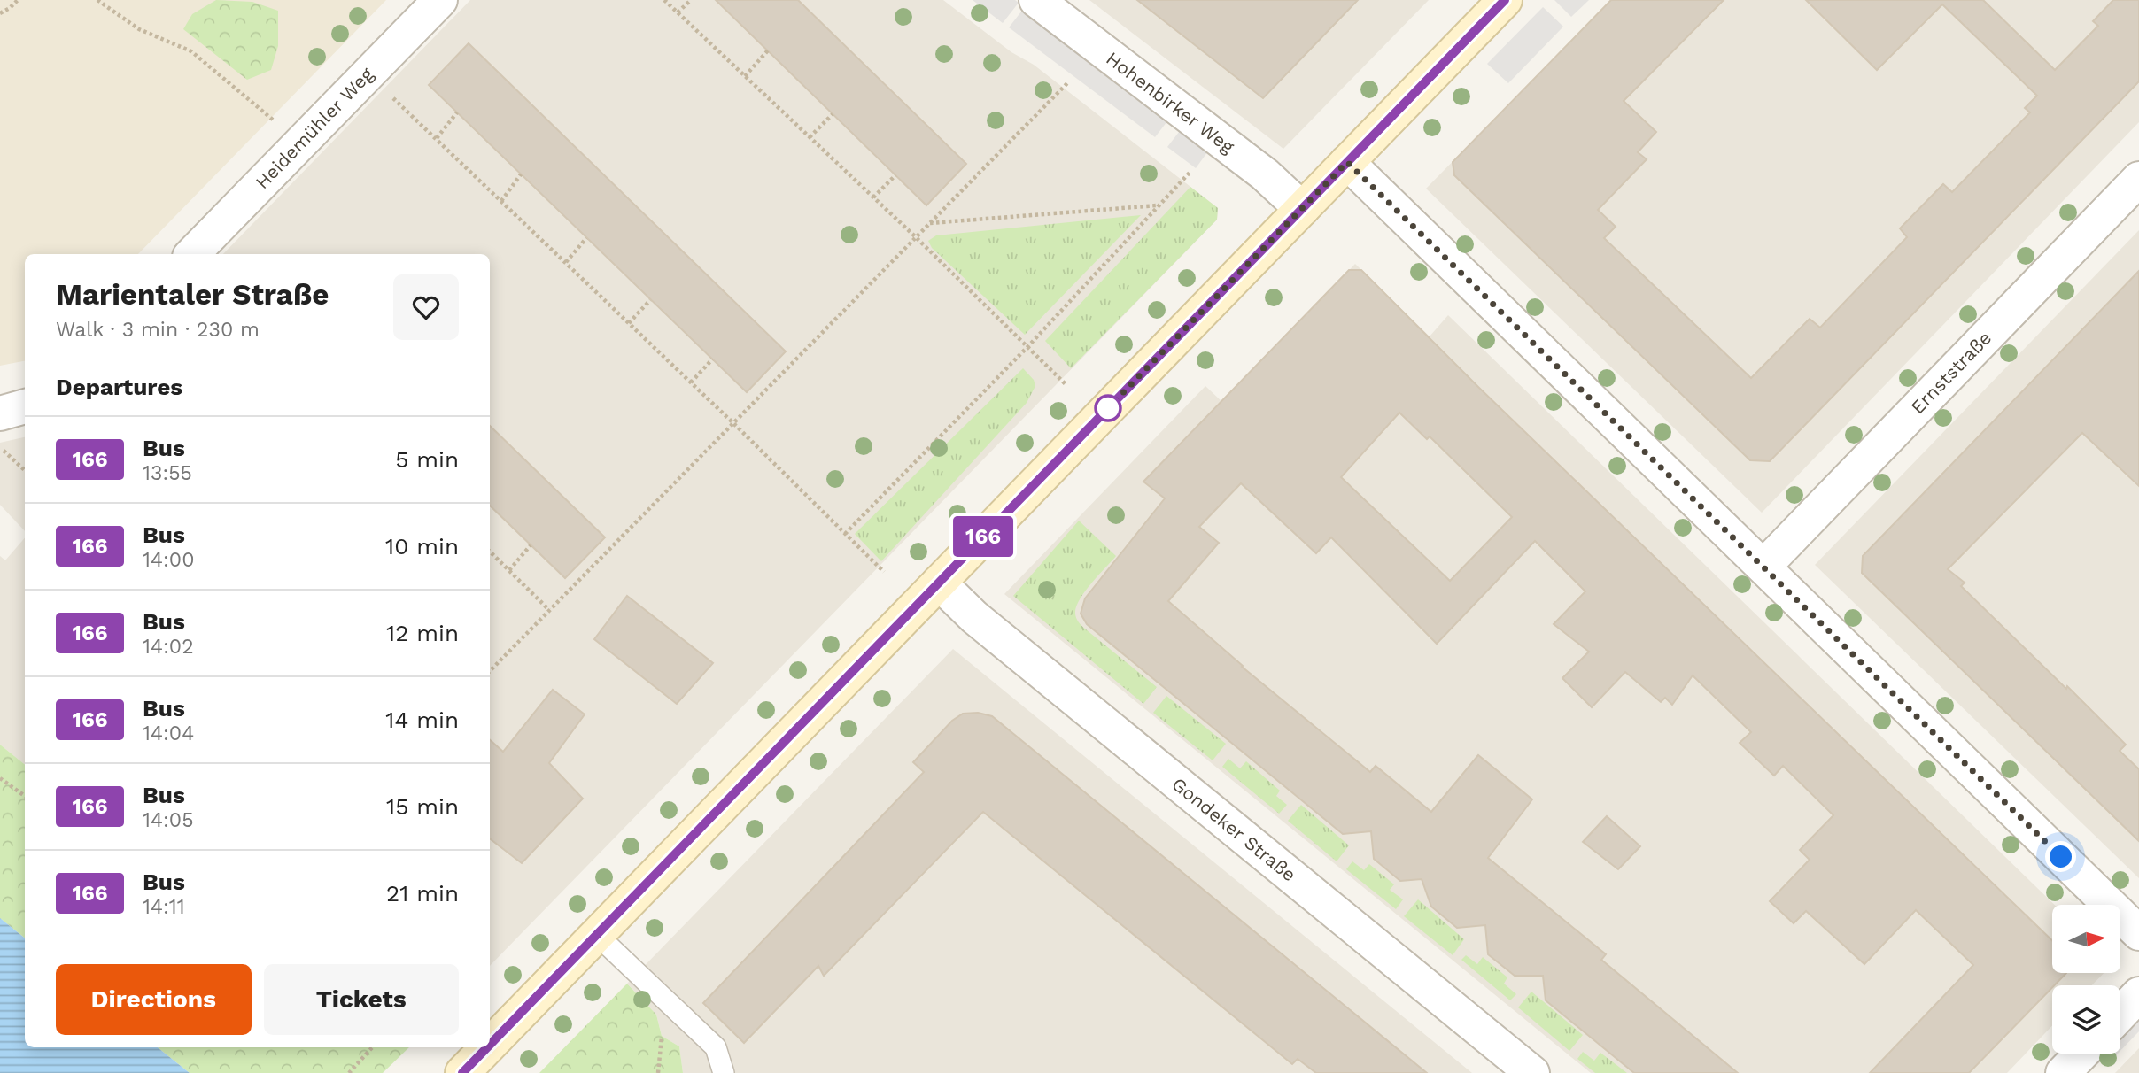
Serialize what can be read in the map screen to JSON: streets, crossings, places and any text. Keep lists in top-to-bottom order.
{
  "streets": {
    "street": [
      "Hohenbirker Weg",
      "Heidemühler Weg",
      "Ernststraße",
      "Gondeker Straße"
    ]
  },
  "lines": ["bus line 166"],
  "north": "right",
  "page": {
    "on_map": "166",
    "heading": [
      ["Marientaler Straße", "Walk · 3 min · 230 m"],
      "Departures"
    ],
    "list": [
      {
        "mark": "166",
        "name": "Bus",
        "note": "13:55",
        "value": "5 min"
      },
      {
        "mark": "166",
        "name": "Bus",
        "note": "14:00",
        "value": "10 min"
      },
      {
        "mark": "166",
        "name": "Bus",
        "note": "14:02",
        "value": "12 min"
      },
      {
        "mark": "166",
        "name": "Bus",
        "note": "14:04",
        "value": "14 min"
      },
      {
        "mark": "166",
        "name": "Bus",
        "note": "14:05",
        "value": "15 min"
      },
      {
        "mark": "166",
        "name": "Bus",
        "note": "14:11",
        "value": "21 min"
      }
    ],
    "buttons": ["Directions", "Tickets"]
  }
}
